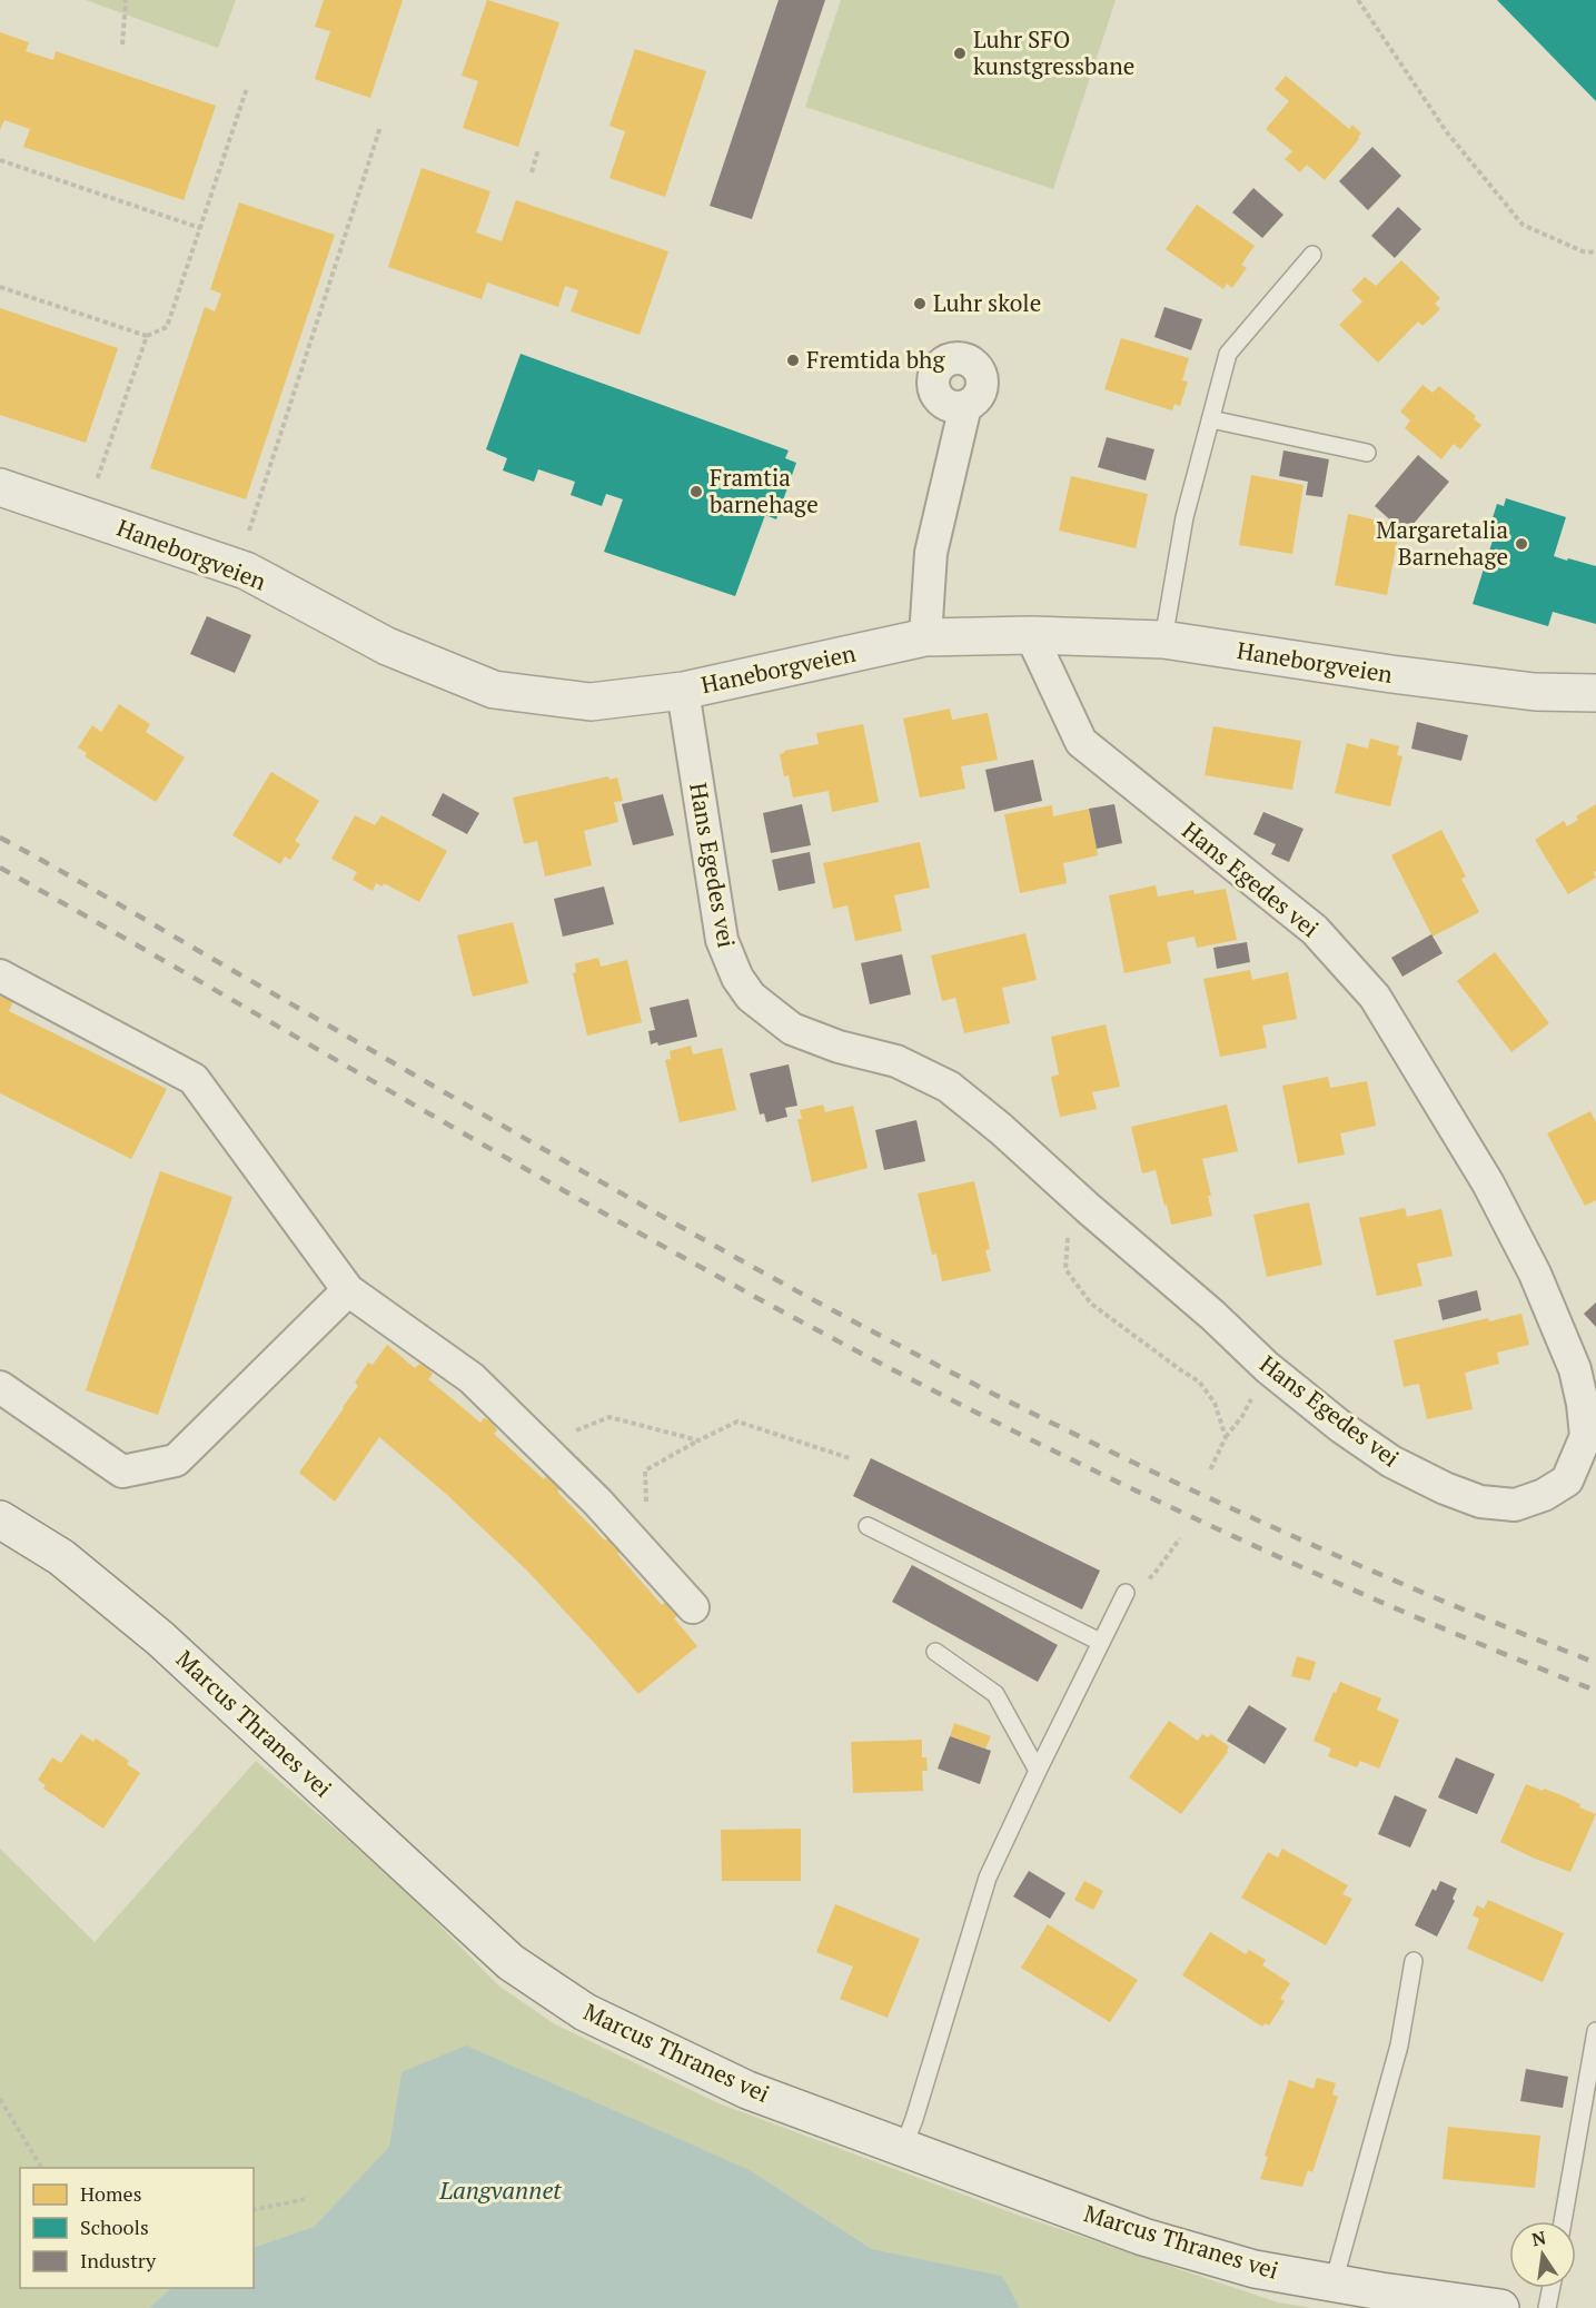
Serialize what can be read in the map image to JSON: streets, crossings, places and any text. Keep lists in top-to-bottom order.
{
  "streets": {
    "main road": ["Haneborgveien", "Marcus Thranes vei"],
    "street": ["Hans Egedes vei"]
  },
  "crossings": [
    ["Haneborgveien", "Hans Egedes vei"]
  ],
  "water": ["Langvannet"],
  "places": [
    "Luhr SFO kunstgressbane",
    "Luhr skole",
    "Fremtida bhg",
    "Framtia barnehage",
    "Margaretalia Barnehage"
  ],
  "legend": ["Homes", "Schools", "Industry"],
  "north": "top"
}
